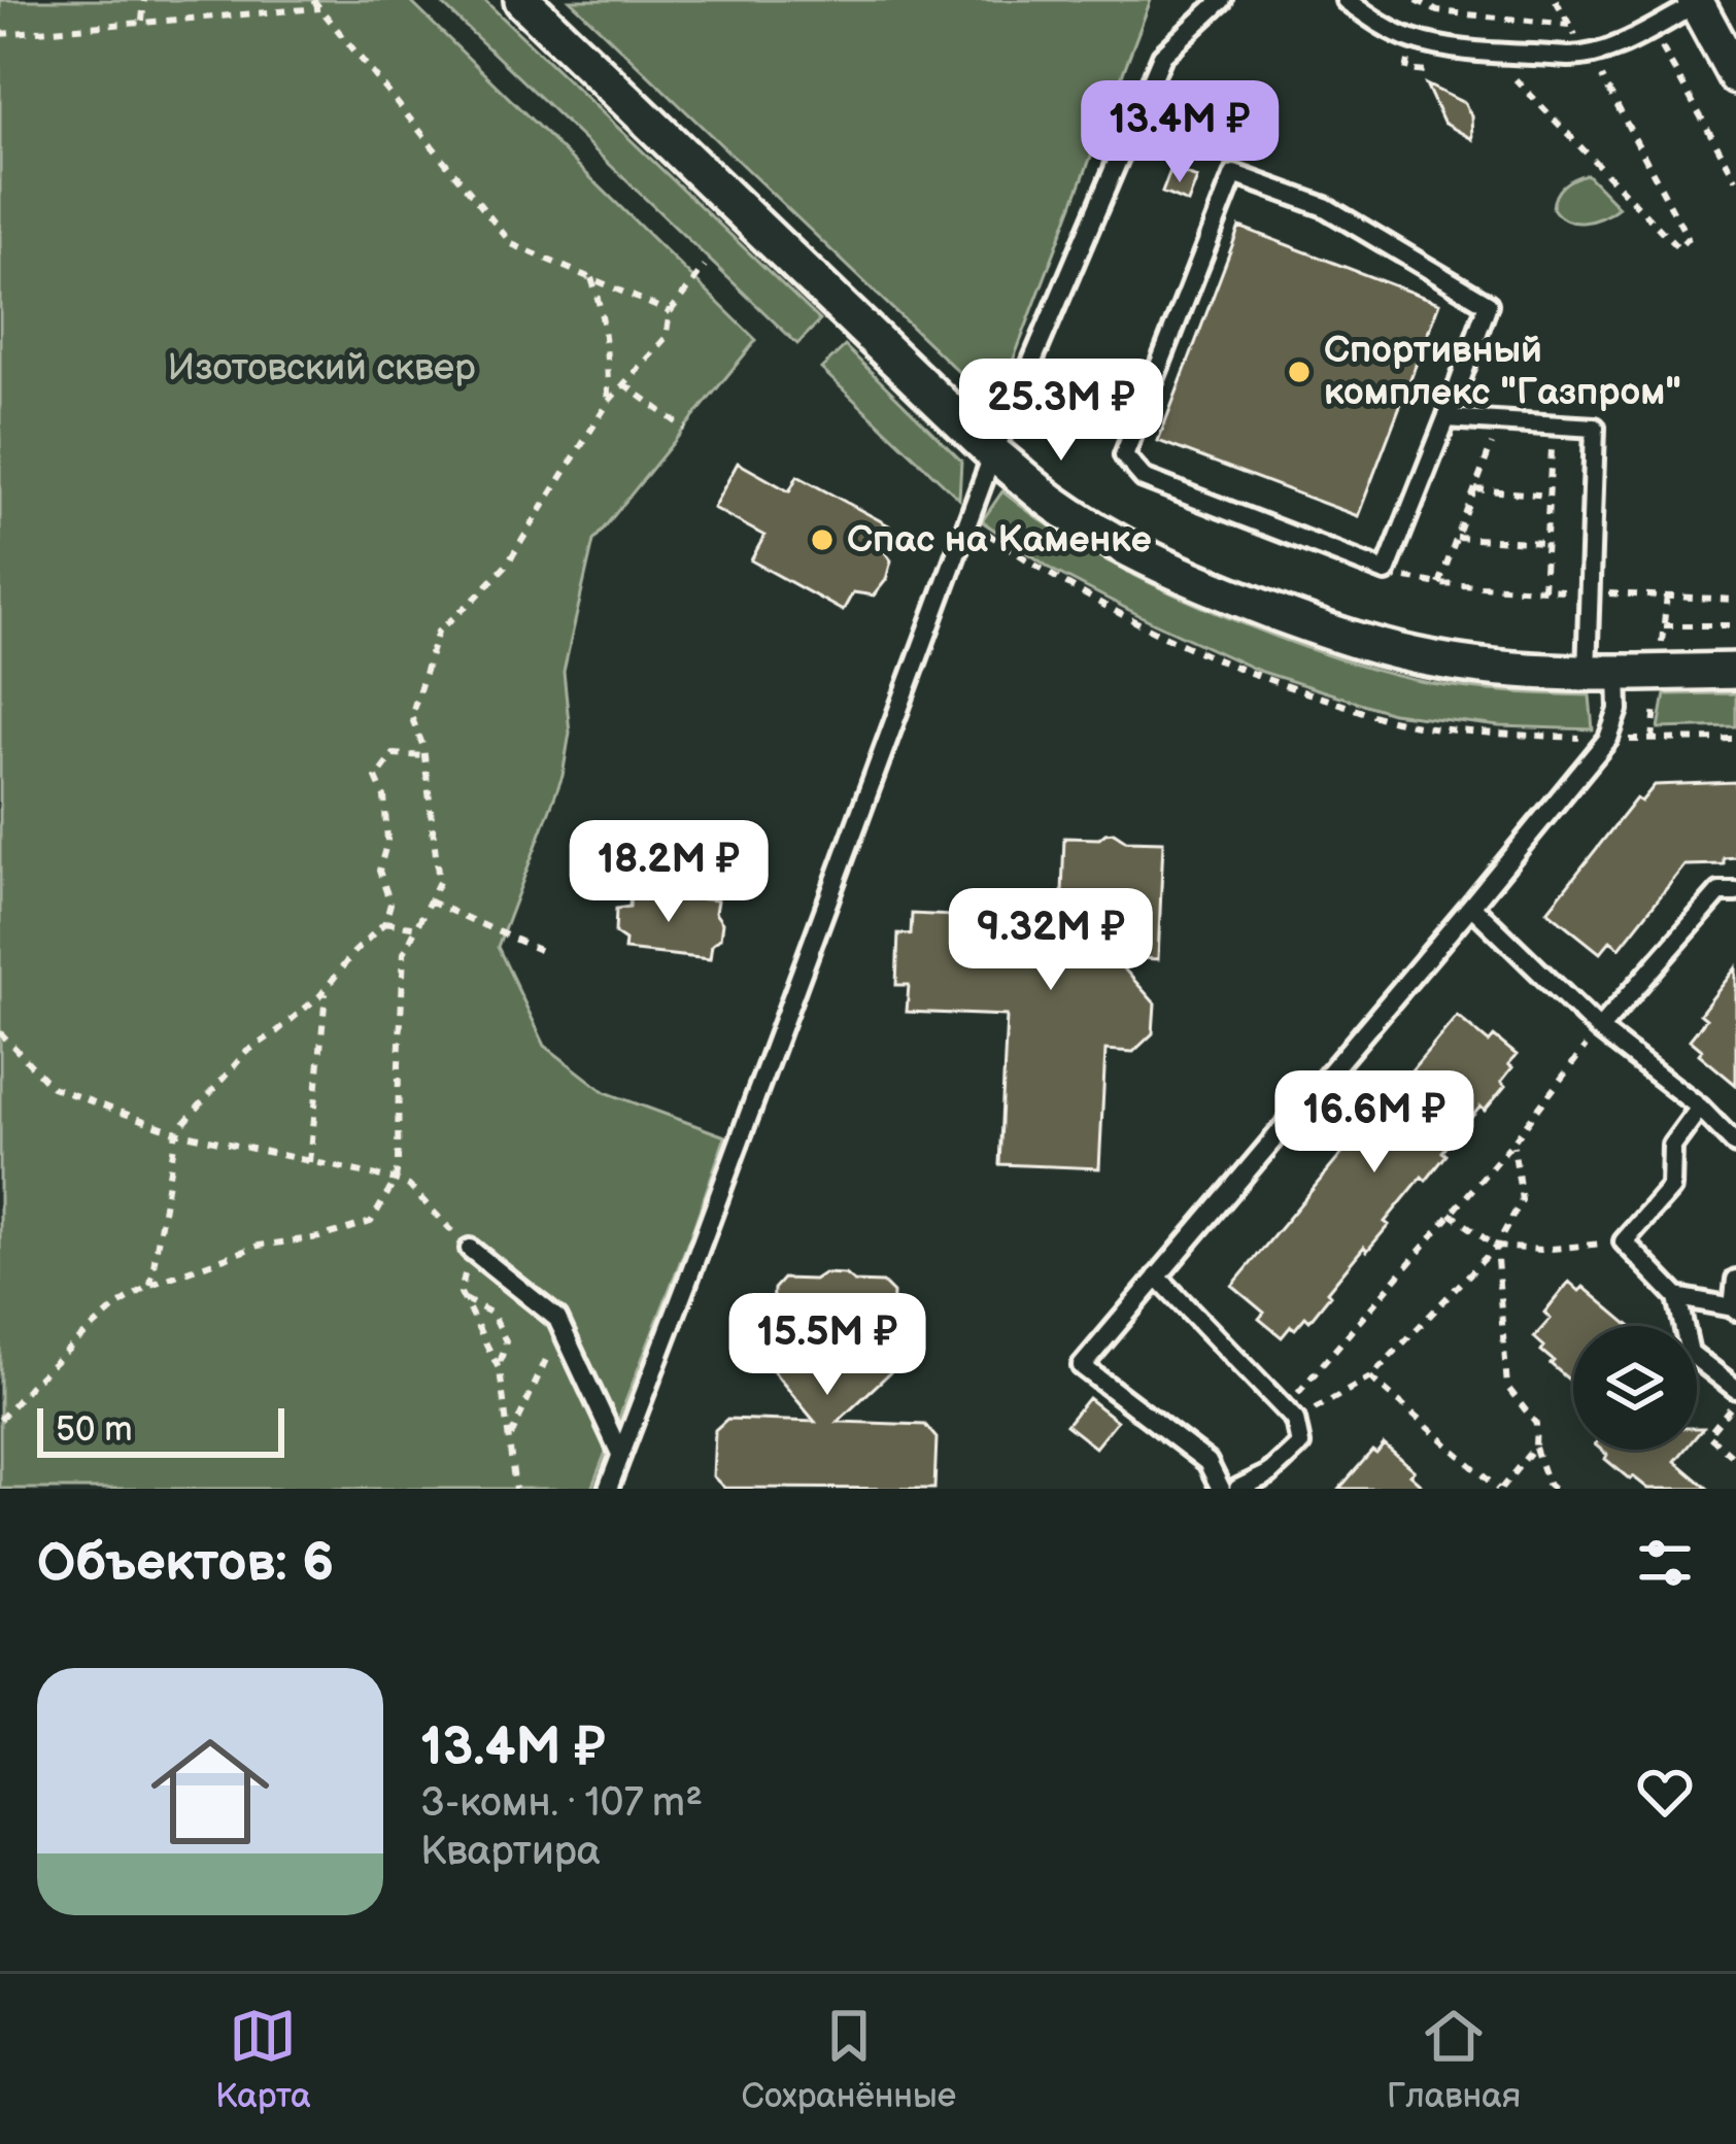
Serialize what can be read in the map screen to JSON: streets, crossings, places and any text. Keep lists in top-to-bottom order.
{
  "parks": ["Изотовский сквер"],
  "places": ["Спортивный комплекс \"Газпром\"", "Спас на Каменке"],
  "scale_bar": "50 m",
  "page": {
    "price": [
      "13.4M ₽",
      "25.3M ₽",
      "18.2M ₽",
      "9.32M ₽",
      "16.6M ₽",
      "15.5M ₽"
    ],
    "scale": "50 m",
    "heading": "Объектов: 6",
    "list": [
      {
        "name": "13.4M ₽",
        "note": "3-комн. · 107 m² · Квартира"
      }
    ],
    "tabs": ["Карта", "Сохранённые", "Главная"]
  }
}
